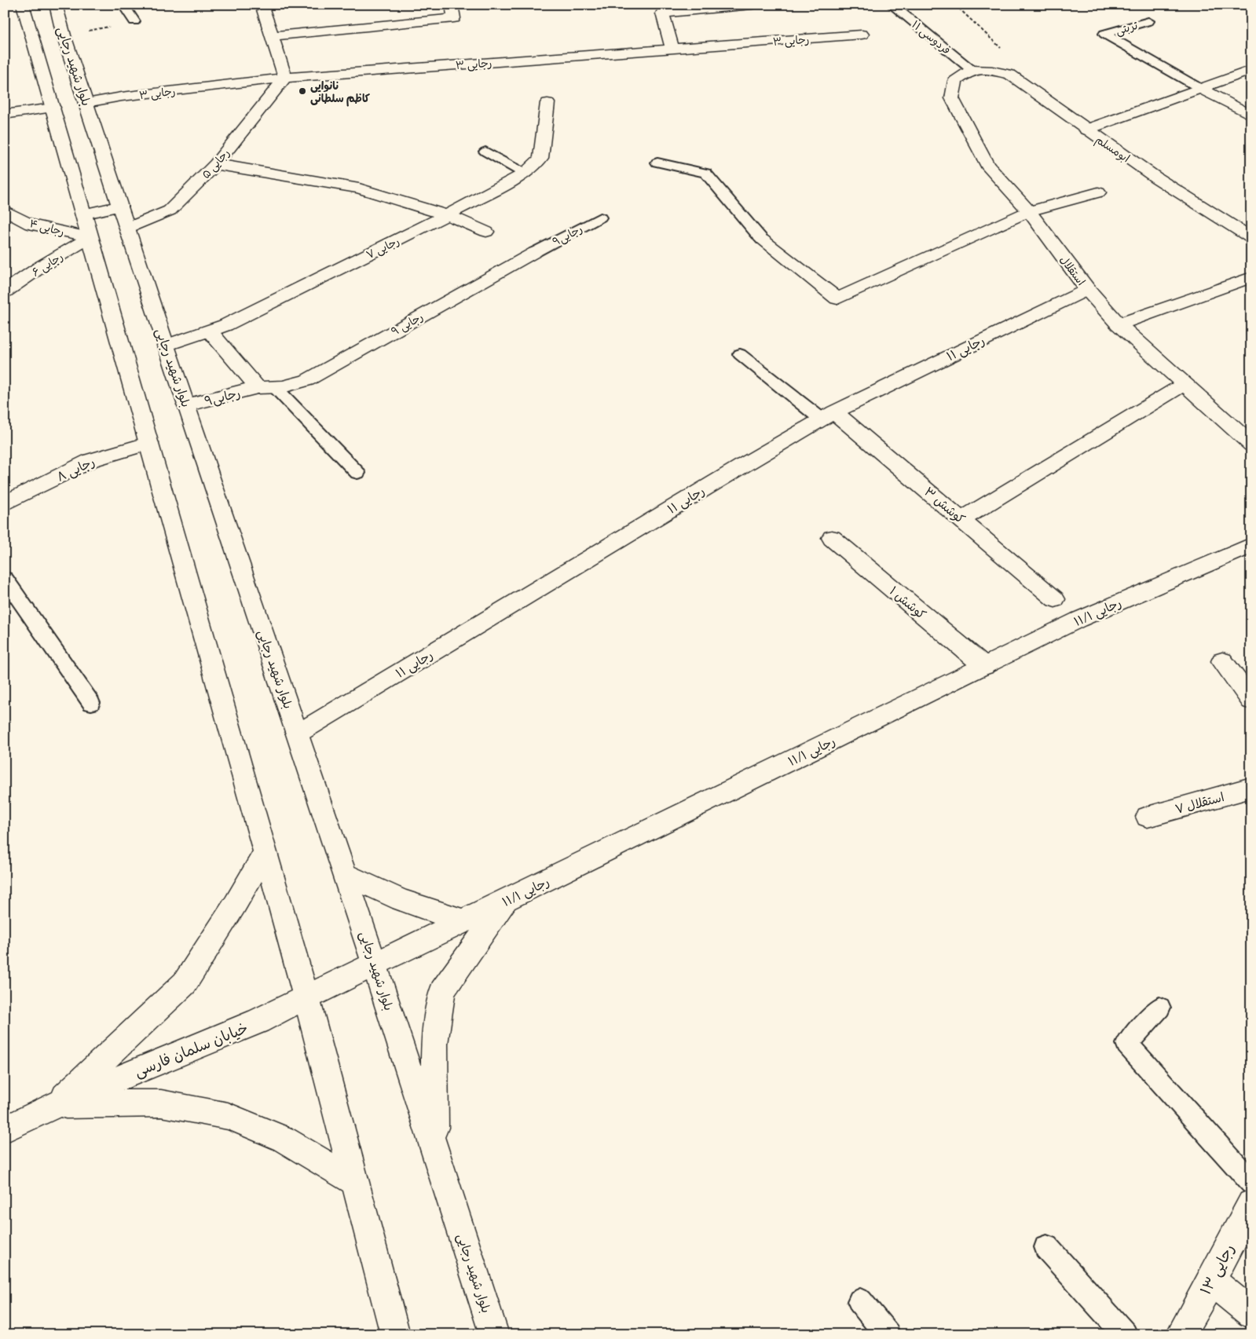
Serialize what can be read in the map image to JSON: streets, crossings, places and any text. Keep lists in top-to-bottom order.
{
  "streets": {
    "street": [
      "رجایی ۳",
      "بلوار شهید رجایی",
      "ابومسلم",
      "رجایی ۵",
      "رجایی ۴",
      "رجایی۹",
      "رجایی ۷",
      "رجایی ۶",
      "استقلال",
      "رجایی ۹",
      "رجایی ۱۱",
      "رجایی ۸",
      "کوشش ۳",
      "کوشش ۱",
      "رجایی ۱۱/۱",
      "استقلال ۷",
      "خیابان سلمان فارسی",
      "رجایی ۱۳"
    ],
    "lane": ["تربتی", "فردوسی ۱۱"]
  },
  "crossings": [
    ["فردوسی ۱۱", "ابومسلم"],
    ["فردوسی ۱۱", "استقلال"],
    ["رجایی ۳", "بلوار شهید رجایی"],
    ["رجایی ۳", "رجایی ۵"],
    ["بلوار شهید رجایی", "رجایی ۵"],
    ["بلوار شهید رجایی", "رجایی۹"],
    ["بلوار شهید رجایی", "رجایی ۷"],
    ["بلوار شهید رجایی", "رجایی ۱۱"],
    ["بلوار شهید رجایی", "رجایی ۱۱/۱"],
    ["بلوار شهید رجایی", "خیابان سلمان فارسی"],
    ["ابومسلم", "استقلال"],
    ["رجایی ۴", "رجایی ۶"],
    ["رجایی۹", "رجایی ۹"],
    ["استقلال", "رجایی ۱۱"],
    ["رجایی ۱۱", "کوشش ۳"],
    ["کوشش ۱", "رجایی ۱۱/۱"],
    ["رجایی ۱۱/۱", "خیابان سلمان فارسی"]
  ],
  "places": ["نانوایی کاظم سلطانی"]
}
